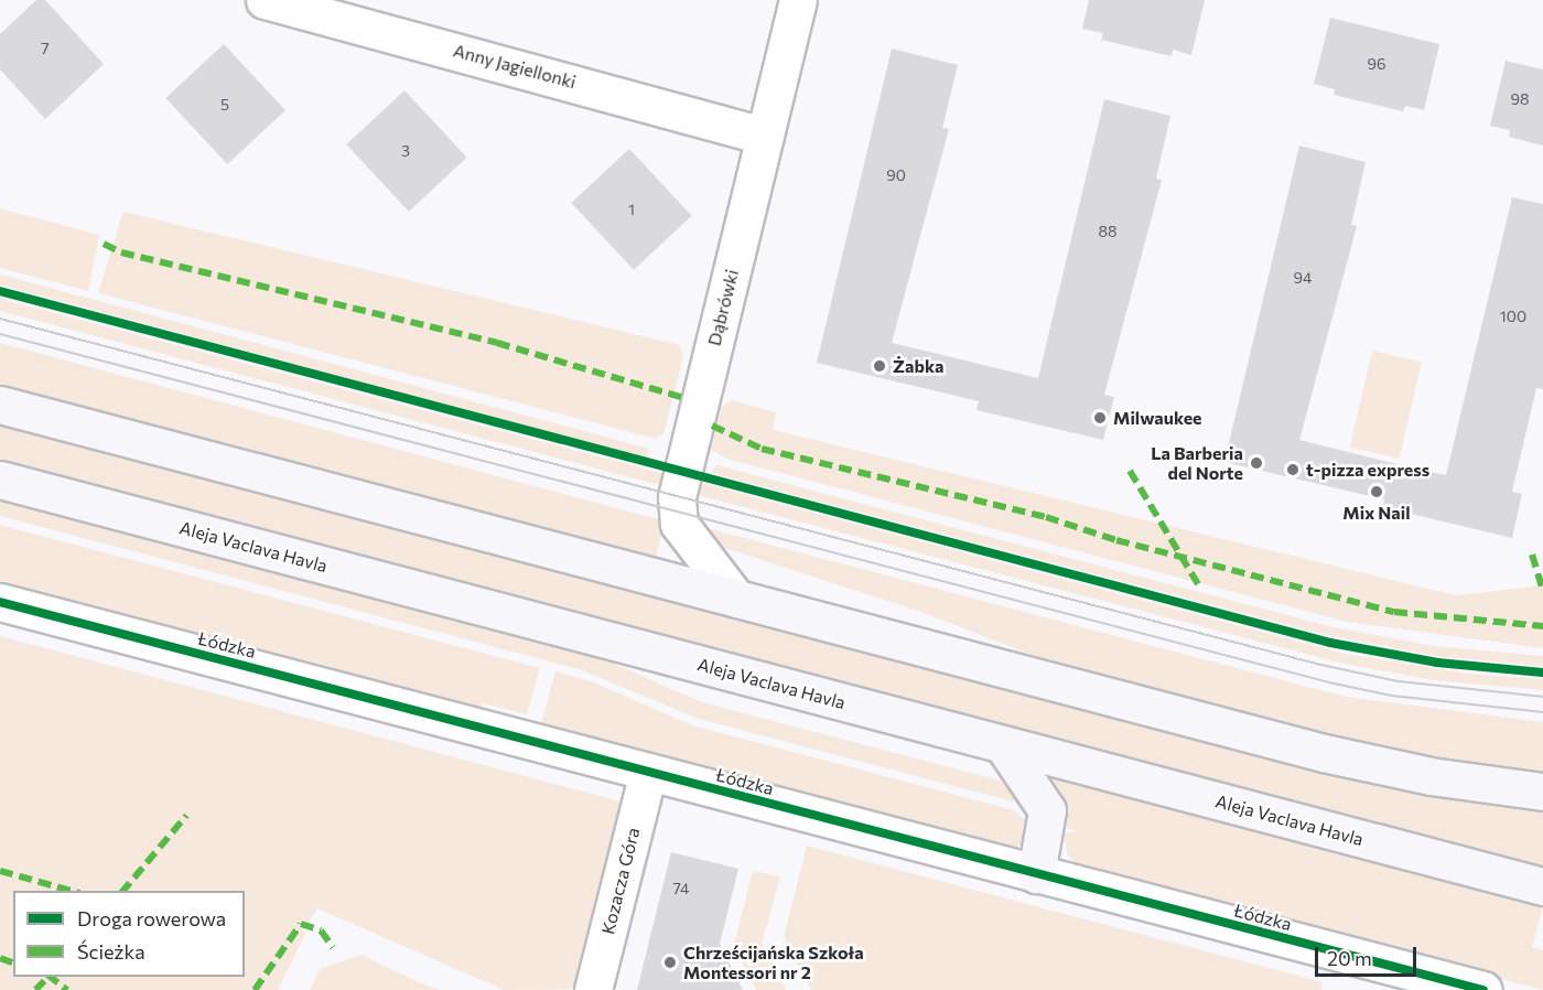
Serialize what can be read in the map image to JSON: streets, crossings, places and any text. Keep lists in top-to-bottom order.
{
  "streets": {
    "main road": ["Aleja Vaclava Havla"],
    "street": [
      "Anny Jagiellonki",
      "Dąbrówki",
      "Łódzka",
      "Kozacza Góra"
    ]
  },
  "crossings": [
    ["Anny Jagiellonki", "Dąbrówki"],
    ["Łódzka", "Kozacza Góra"]
  ],
  "places": [
    "Żabka",
    "Milwaukee",
    "La Barberia del Norte",
    "t-pizza express",
    "Mix Nail",
    "Chrześcijańska Szkoła Montessori nr 2"
  ],
  "house_numbers": [
    "7",
    "96",
    "98",
    "5",
    "3",
    "90",
    "1",
    "88",
    "94",
    "100",
    "74"
  ],
  "legend": ["Droga rowerowa", "Ścieżka"],
  "scale_bar": "20 m"
}
